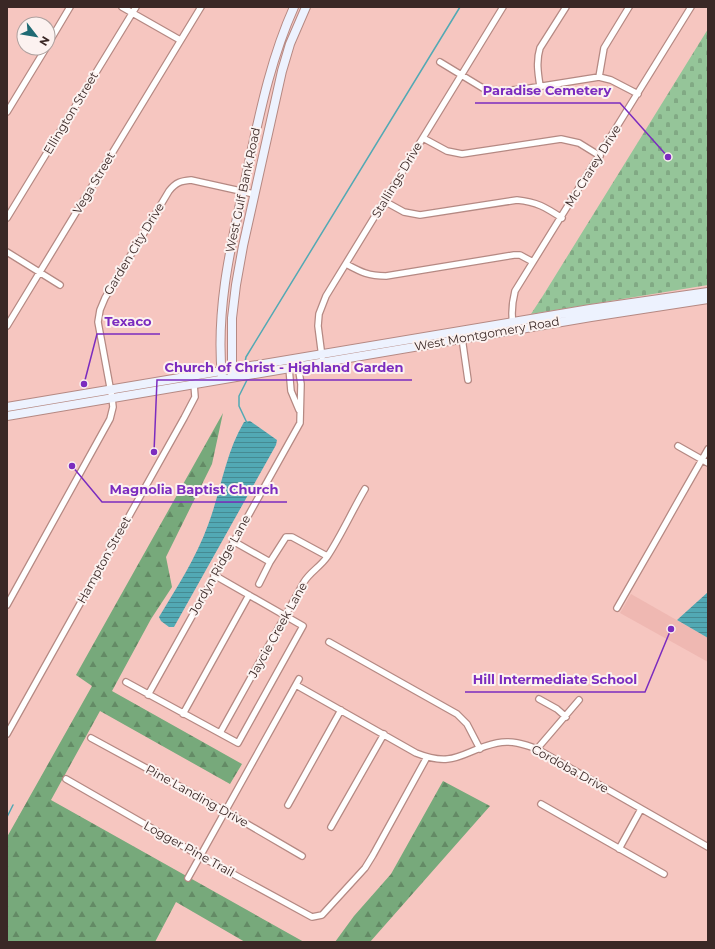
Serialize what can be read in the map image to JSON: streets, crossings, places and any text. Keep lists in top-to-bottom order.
{
  "streets": {
    "main road": ["West Gulf Bank Road", "West Montgomery Road"],
    "street": [
      "Ellington Street",
      "Mc Crarey Drive",
      "Stallings Drive",
      "Vega Street",
      "Garden City Drive",
      "Hampton Street",
      "Jordyn Ridge Lane",
      "Jaycie Creek Lane",
      "Cordoba Drive",
      "Pine Landing Drive",
      "Logger Pine Trail"
    ]
  },
  "crossings": [
    ["Mc Crarey Drive", "West Montgomery Road"],
    ["Stallings Drive", "West Montgomery Road"],
    ["West Gulf Bank Road", "Garden City Drive"],
    ["West Gulf Bank Road", "West Montgomery Road"],
    ["Garden City Drive", "West Montgomery Road"],
    ["West Montgomery Road", "Hampton Street"],
    ["West Montgomery Road", "Jordyn Ridge Lane"],
    ["Cordoba Drive", "Logger Pine Trail"]
  ],
  "places": [
    "Paradise Cemetery",
    "Texaco",
    "Church of Christ - Highland Garden",
    "Magnolia Baptist Church",
    "Hill Intermediate School"
  ],
  "north": "bottom right"
}
